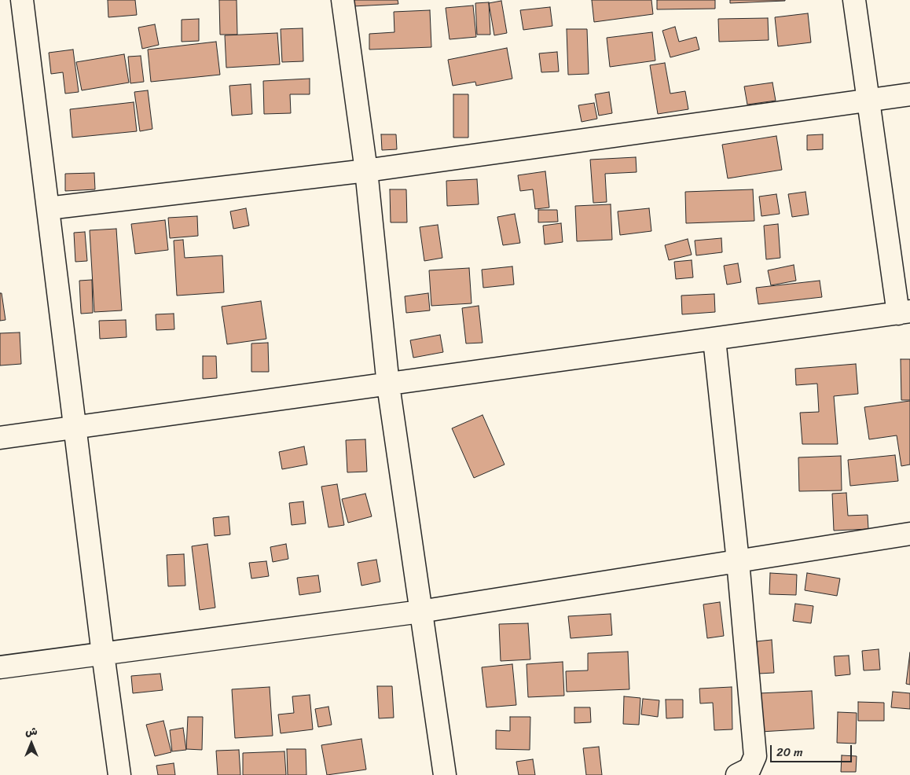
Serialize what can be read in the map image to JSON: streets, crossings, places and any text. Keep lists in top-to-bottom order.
{
  "scale_bar": "20 m",
  "north": "top"
}
